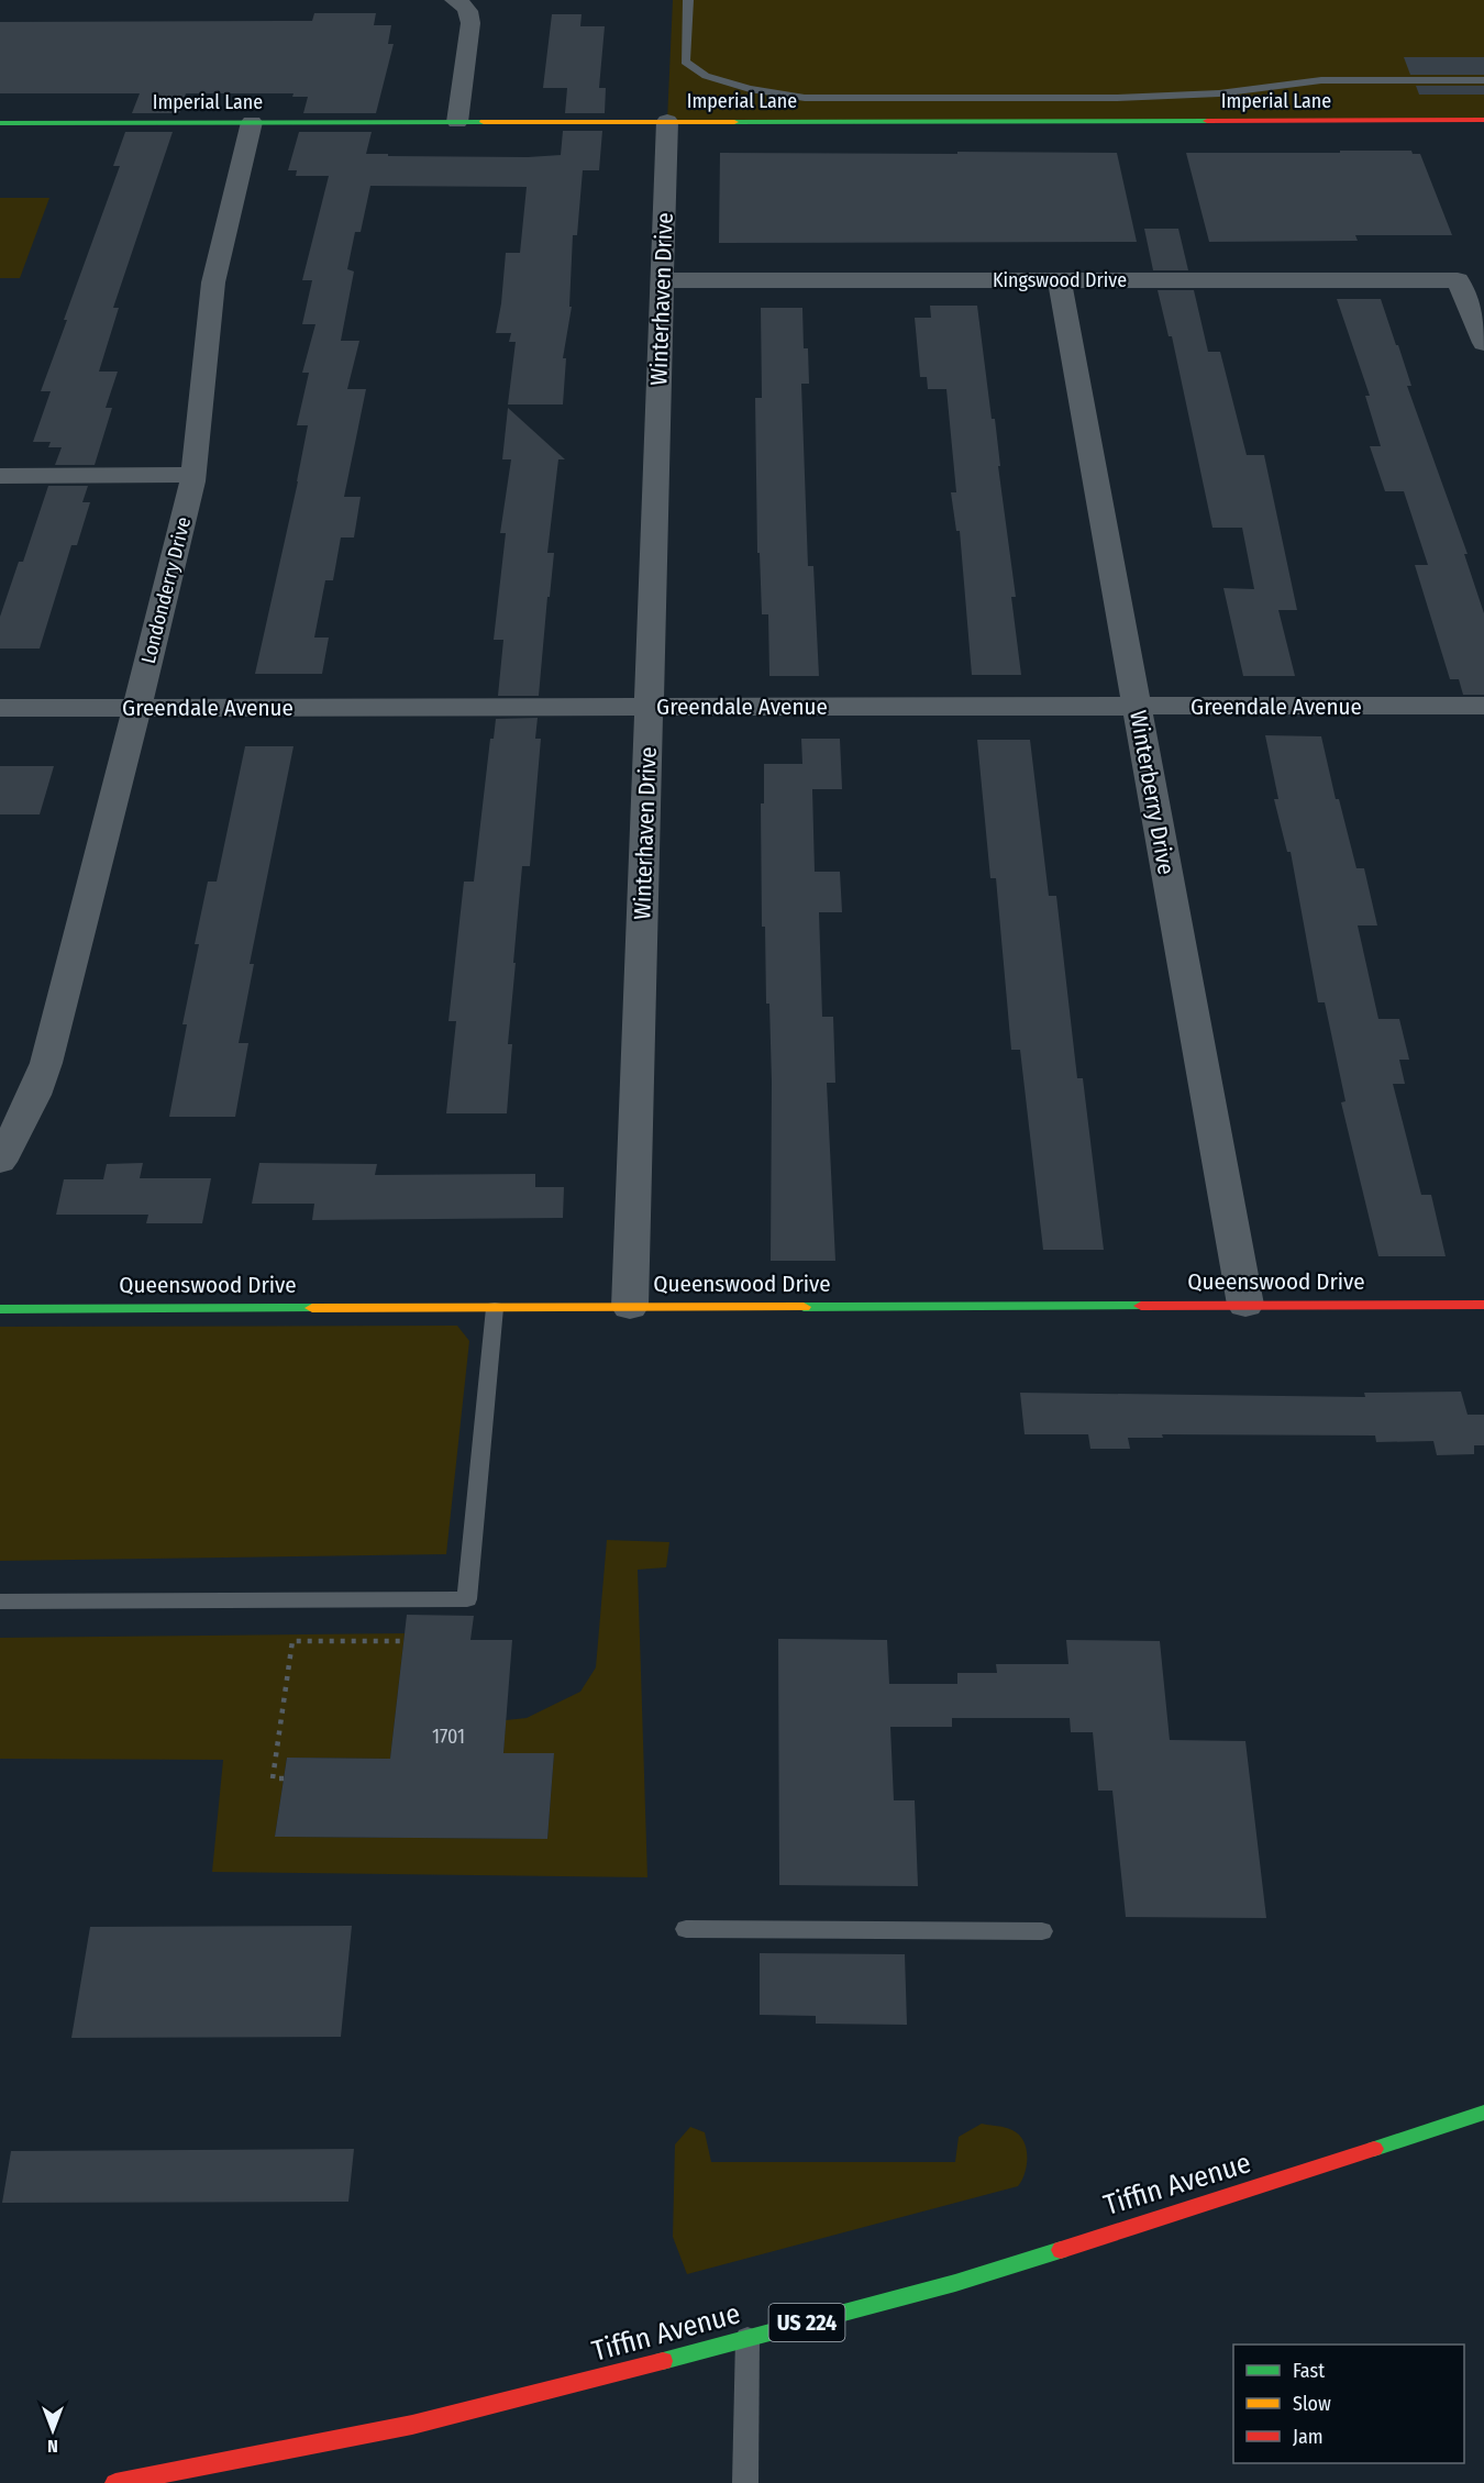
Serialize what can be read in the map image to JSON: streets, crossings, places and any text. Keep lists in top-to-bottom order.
{
  "streets": {
    "main road": [
      "Imperial Lane",
      "Queenswood Drive",
      "Tiffin Avenue",
      "US 224"
    ],
    "street": [
      "Kingswood Drive",
      "Winterhaven Drive",
      "Londonderry Drive",
      "Greendale Avenue",
      "Winterberry Drive"
    ]
  },
  "crossings": [
    ["Imperial Lane", "Winterhaven Drive"],
    ["Imperial Lane", "Londonderry Drive"],
    ["Kingswood Drive", "Winterhaven Drive"],
    ["Kingswood Drive", "Winterberry Drive"],
    ["Winterhaven Drive", "Greendale Avenue"],
    ["Winterhaven Drive", "Queenswood Drive"],
    ["Londonderry Drive", "Greendale Avenue"],
    ["Greendale Avenue", "Winterberry Drive"],
    ["Winterberry Drive", "Queenswood Drive"]
  ],
  "house_numbers": ["1701"],
  "legend": ["Fast", "Slow", "Jam"],
  "north": "bottom"
}
